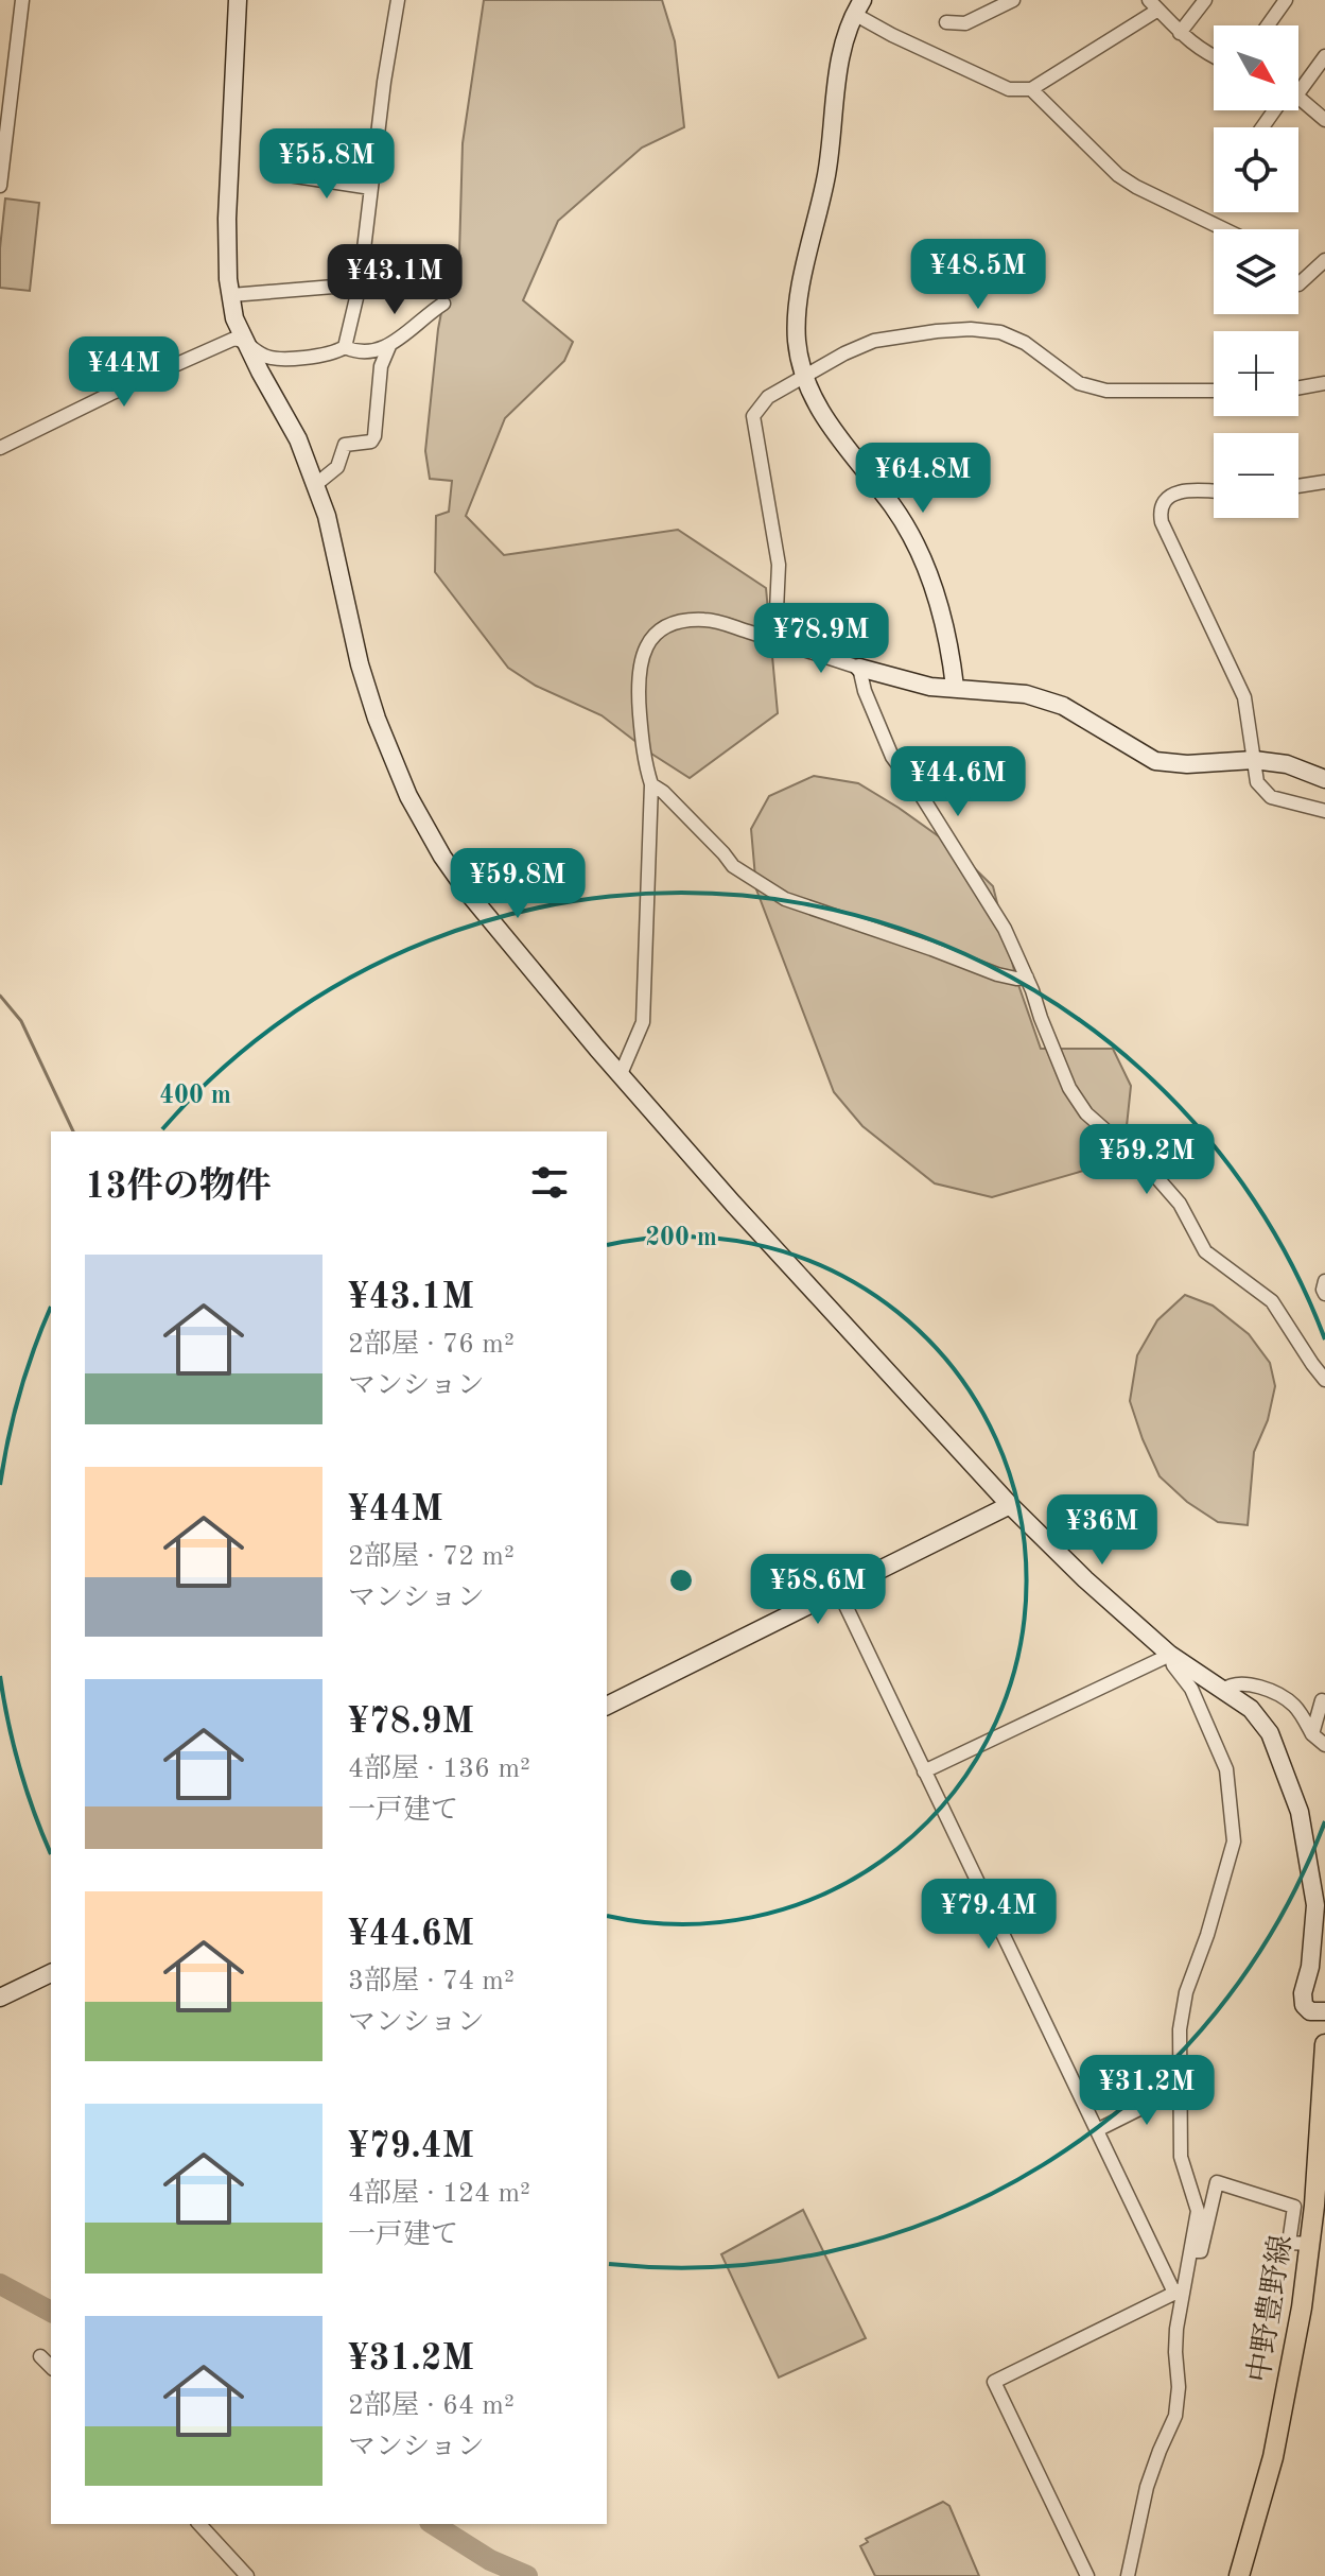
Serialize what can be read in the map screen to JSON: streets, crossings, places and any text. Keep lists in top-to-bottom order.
{
  "streets": {
    "main road": ["中野豊野線"]
  },
  "north": "bottom right",
  "page": {
    "map_buttons": ["+", "−"],
    "price": [
      "¥55.8M",
      "¥48.5M",
      "¥43.1M",
      "¥44M",
      "¥64.8M",
      "¥78.9M",
      "¥44.6M",
      "¥59.8M",
      "¥59.2M",
      "¥36M",
      "¥58.6M",
      "¥79.4M",
      "¥31.2M"
    ],
    "heading": "13件の物件",
    "list": [
      {
        "name": "¥43.1M",
        "note": "2部屋 · 76 m² · マンション"
      },
      {
        "name": "¥44M",
        "note": "2部屋 · 72 m² · マンション"
      },
      {
        "name": "¥78.9M",
        "note": "4部屋 · 136 m² · 一戸建て"
      },
      {
        "name": "¥44.6M",
        "note": "3部屋 · 74 m² · マンション"
      },
      {
        "name": "¥79.4M",
        "note": "4部屋 · 124 m² · 一戸建て"
      },
      {
        "name": "¥31.2M",
        "note": "2部屋 · 64 m² · マンション"
      }
    ]
  },
  "rings": ["400 m", "200 m"]
}
